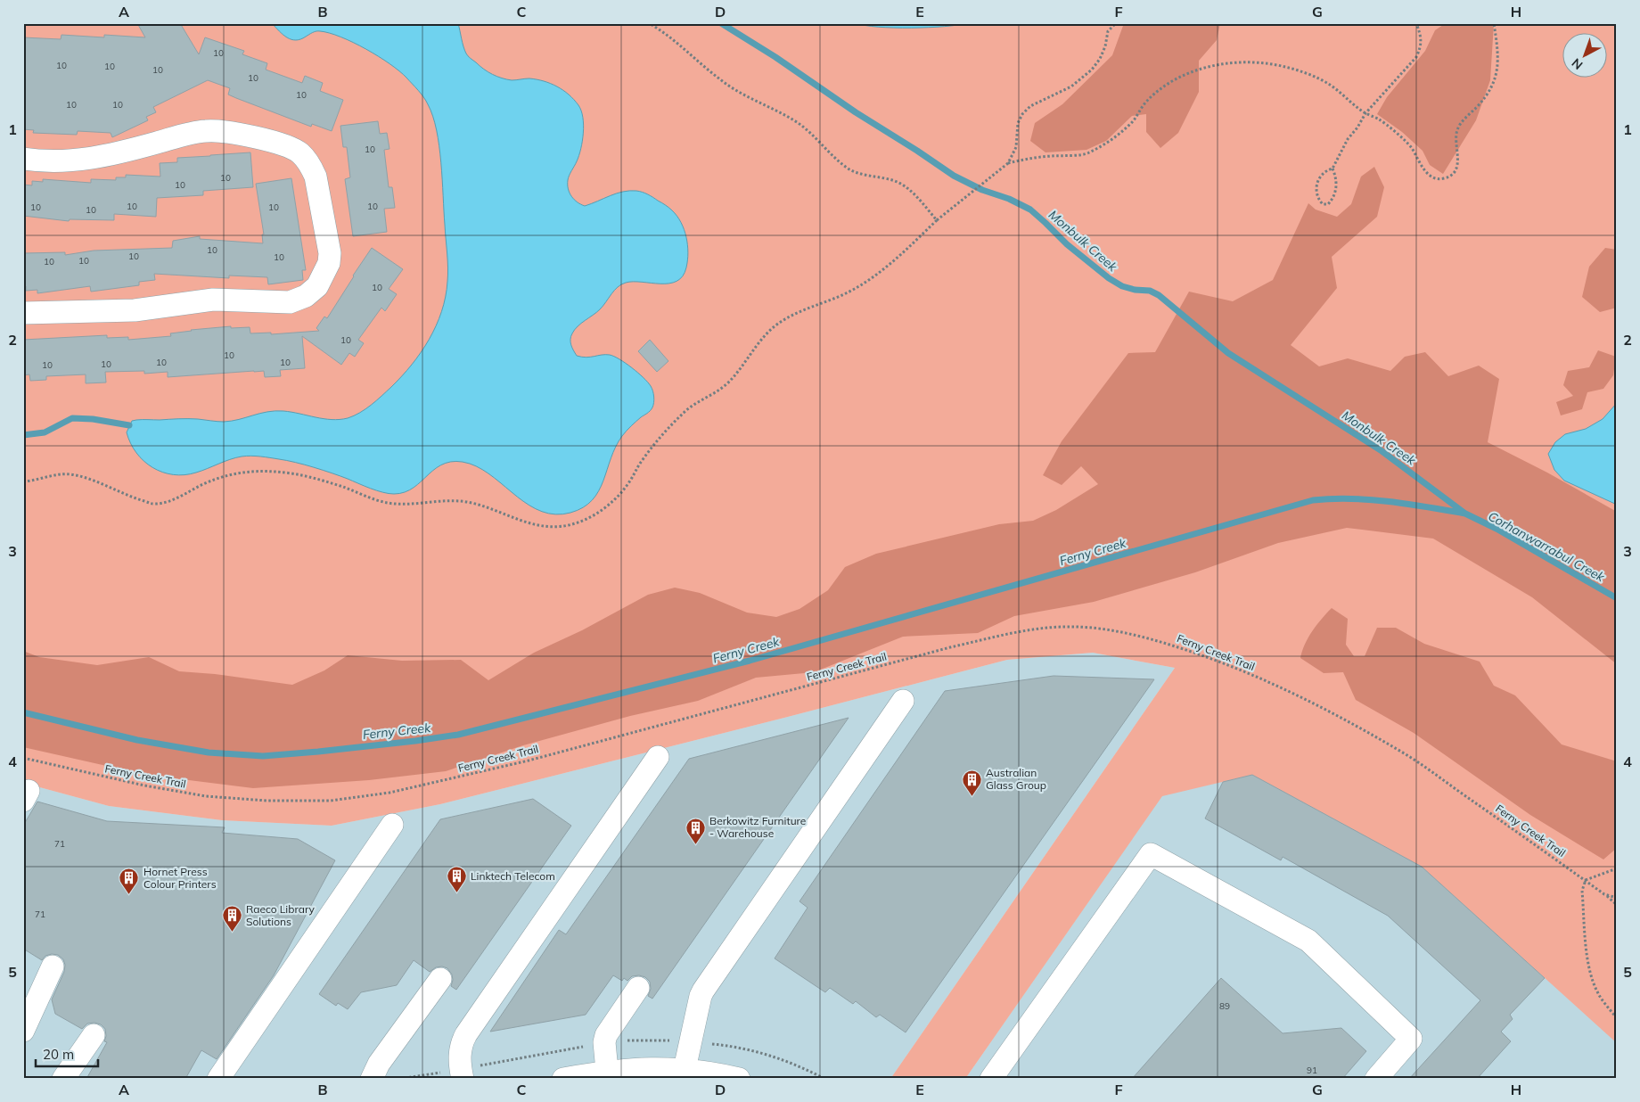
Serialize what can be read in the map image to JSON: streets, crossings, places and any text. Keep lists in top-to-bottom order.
{
  "streets": {
    "path": ["Ferny Creek Trail"]
  },
  "water": ["Monbulk Creek", "Corhanwarrabul Creek", "Ferny Creek"],
  "places": {
    "building": [
      "Australian Glass Group",
      "Berkowitz Furniture - Warehouse",
      "Linktech Telecom",
      "Hornet Press Colour Printers",
      "Raeco Library Solutions"
    ]
  },
  "house_numbers": [
    "10",
    "10",
    "10",
    "10",
    "10",
    "10",
    "10",
    "10",
    "10",
    "10",
    "10",
    "10",
    "10",
    "10",
    "10",
    "10",
    "10",
    "10",
    "10",
    "10",
    "10",
    "10",
    "10",
    "10",
    "10",
    "10",
    "10",
    "10",
    "71",
    "71",
    "89",
    "91"
  ],
  "scale_bar": "20 m",
  "north": "bottom left",
  "grid": {
    "columns": [
      "A",
      "B",
      "C",
      "D",
      "E",
      "F",
      "G",
      "H"
    ],
    "rows": [
      "1",
      "2",
      "3",
      "4",
      "5"
    ]
  }
}
